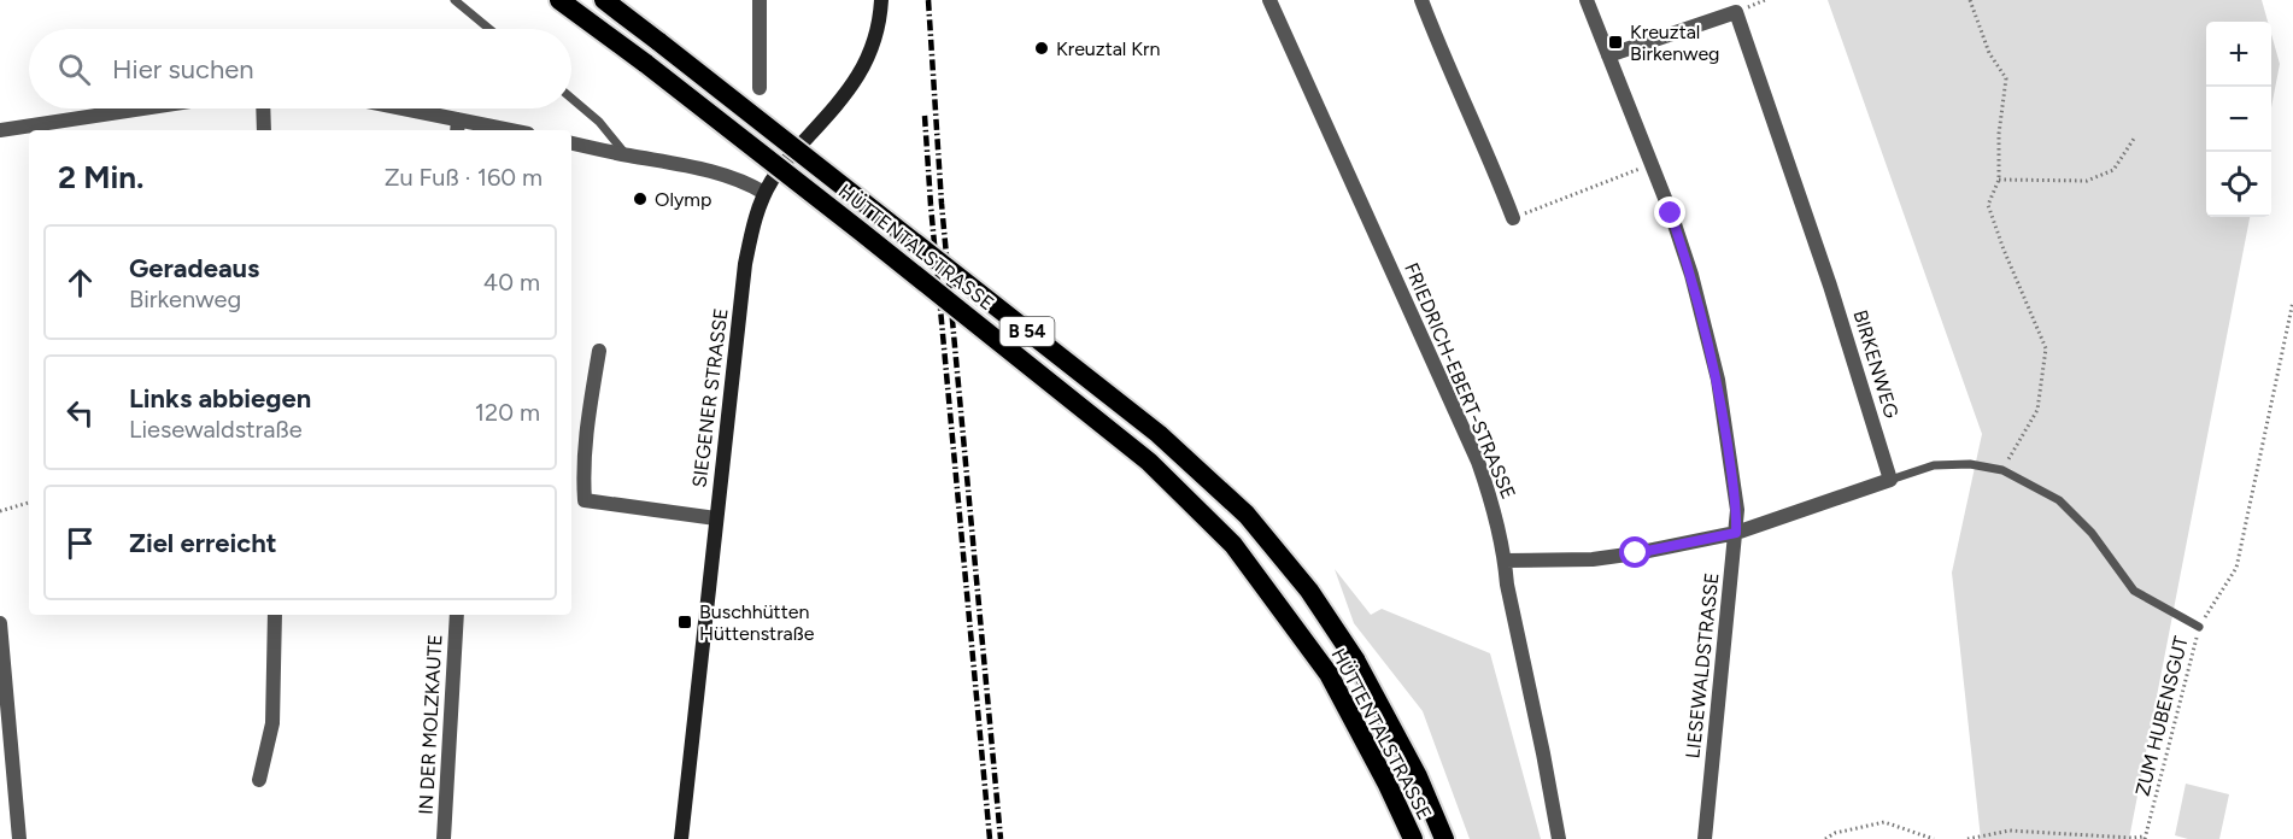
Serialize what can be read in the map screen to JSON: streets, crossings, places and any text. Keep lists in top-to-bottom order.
{
  "streets": {
    "highway": ["HÜTTENTALSTRASSE", "B 54"],
    "main road": ["SIEGENER STRASSE"],
    "street": [
      "BIRKENWEG",
      "FRIEDRICH-EBERT-STRASSE",
      "LIESEWALDSTRASSE",
      "IN DER MOLZKAUTE"
    ],
    "path": ["ZUM HUBENSGUT"]
  },
  "crossings": [
    ["BIRKENWEG", "LIESEWALDSTRASSE"]
  ],
  "places": {
    "transit": ["Kreuztal Birkenweg", "Buschhütten Hüttenstraße"],
    "other": ["Kreuztal Krn", "Olymp"]
  },
  "page": {
    "map_buttons": ["+", "−"],
    "search": "Hier suchen",
    "heading": ["2 Min.", "Zu Fuß · 160 m"],
    "list": [
      ["Geradeaus", "Birkenweg", "40 m"],
      ["Links abbiegen", "Liesewaldstraße", "120 m"],
      "Ziel erreicht"
    ]
  }
}
